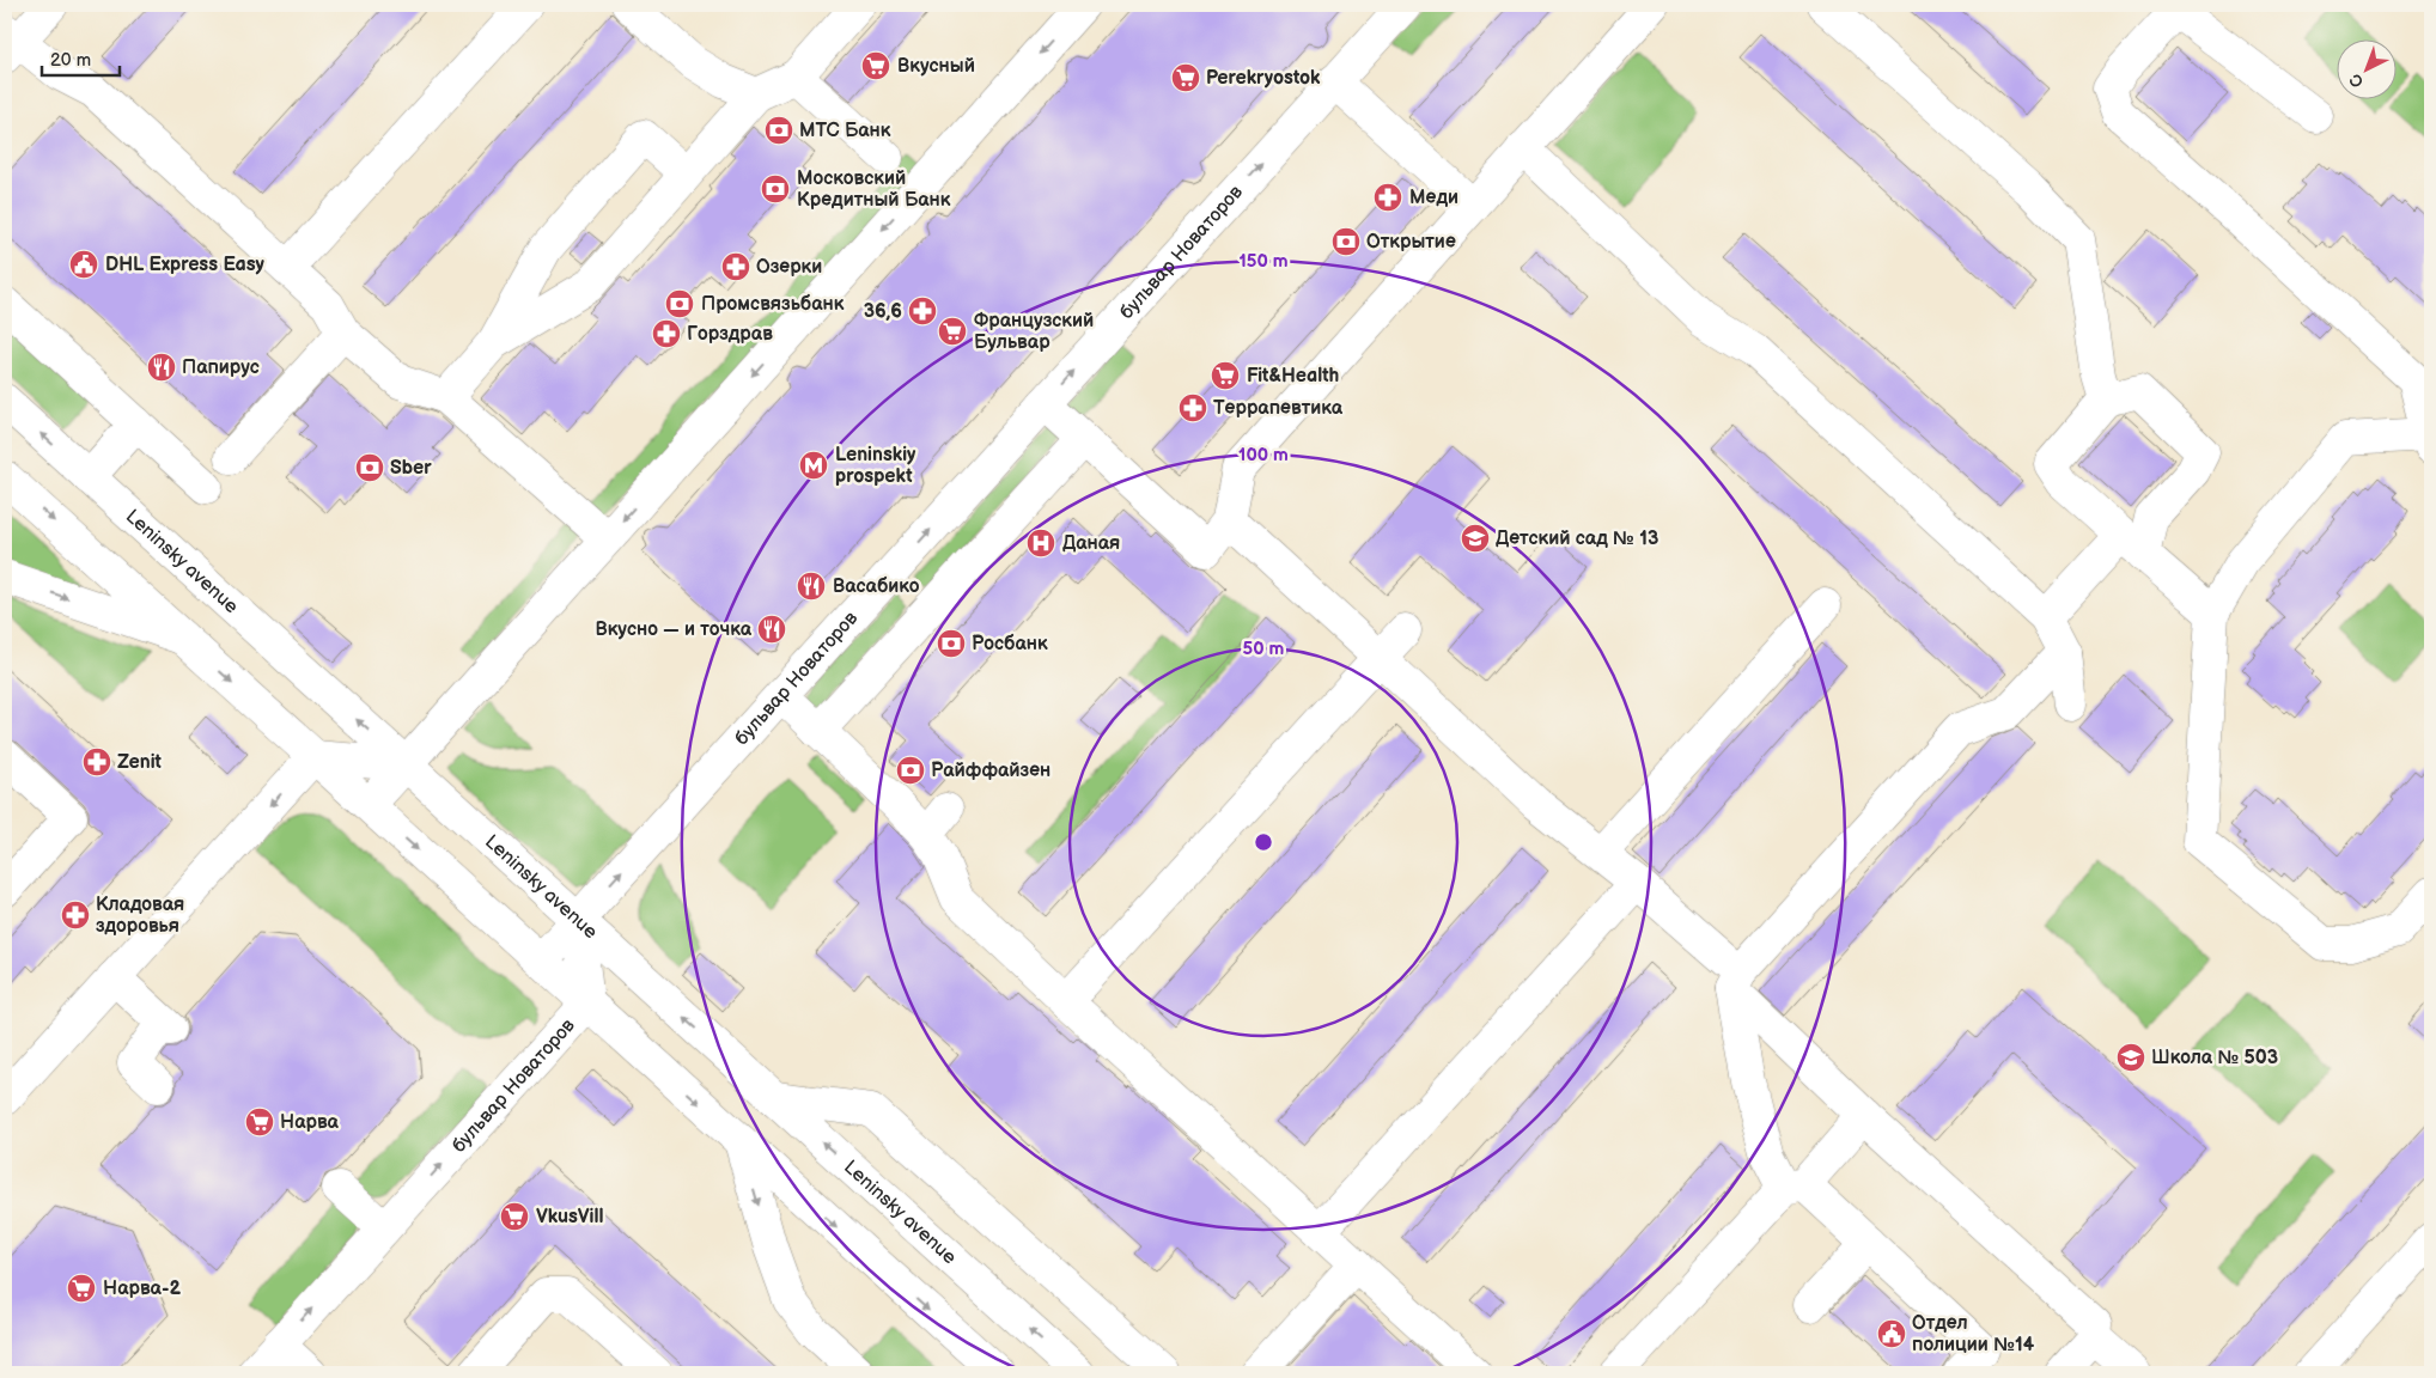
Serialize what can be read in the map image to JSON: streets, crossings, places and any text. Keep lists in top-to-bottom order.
{
  "streets": {
    "street": ["бульвар Новаторов", "Leninsky avenue"]
  },
  "crossings": [
    ["бульвар Новаторов", "Leninsky avenue"]
  ],
  "places": {
    "supermarket": [
      "Вкусный",
      "Perekryostok",
      "Французский Бульвар",
      "Fit&Health",
      "Нарва",
      "VkusVill",
      "Нарва-2"
    ],
    "bank": [
      "МТС Банк",
      "Московский Кредитный Банк",
      "Открытие",
      "Промсвязьбанк",
      "Sber",
      "Росбанк",
      "Райффайзен"
    ],
    "pharmacy": [
      "Меди",
      "Озерки",
      "36,6",
      "Горздрав",
      "Террапевтика",
      "Zenit",
      "Кладовая здоровья"
    ],
    "public building": ["DHL Express Easy", "Отдел полиции №14"],
    "restaurant": ["Папирус", "Васабико", "Вкусно — и точка"],
    "metro station": ["Leninskiy prospekt"],
    "school or university": ["Детский сад № 13", "Школа № 503"],
    "hospital": ["Даная"]
  },
  "scale_bar": "20 m",
  "north": "bottom left",
  "rings": ["150 m", "100 m", "50 m"]
}
